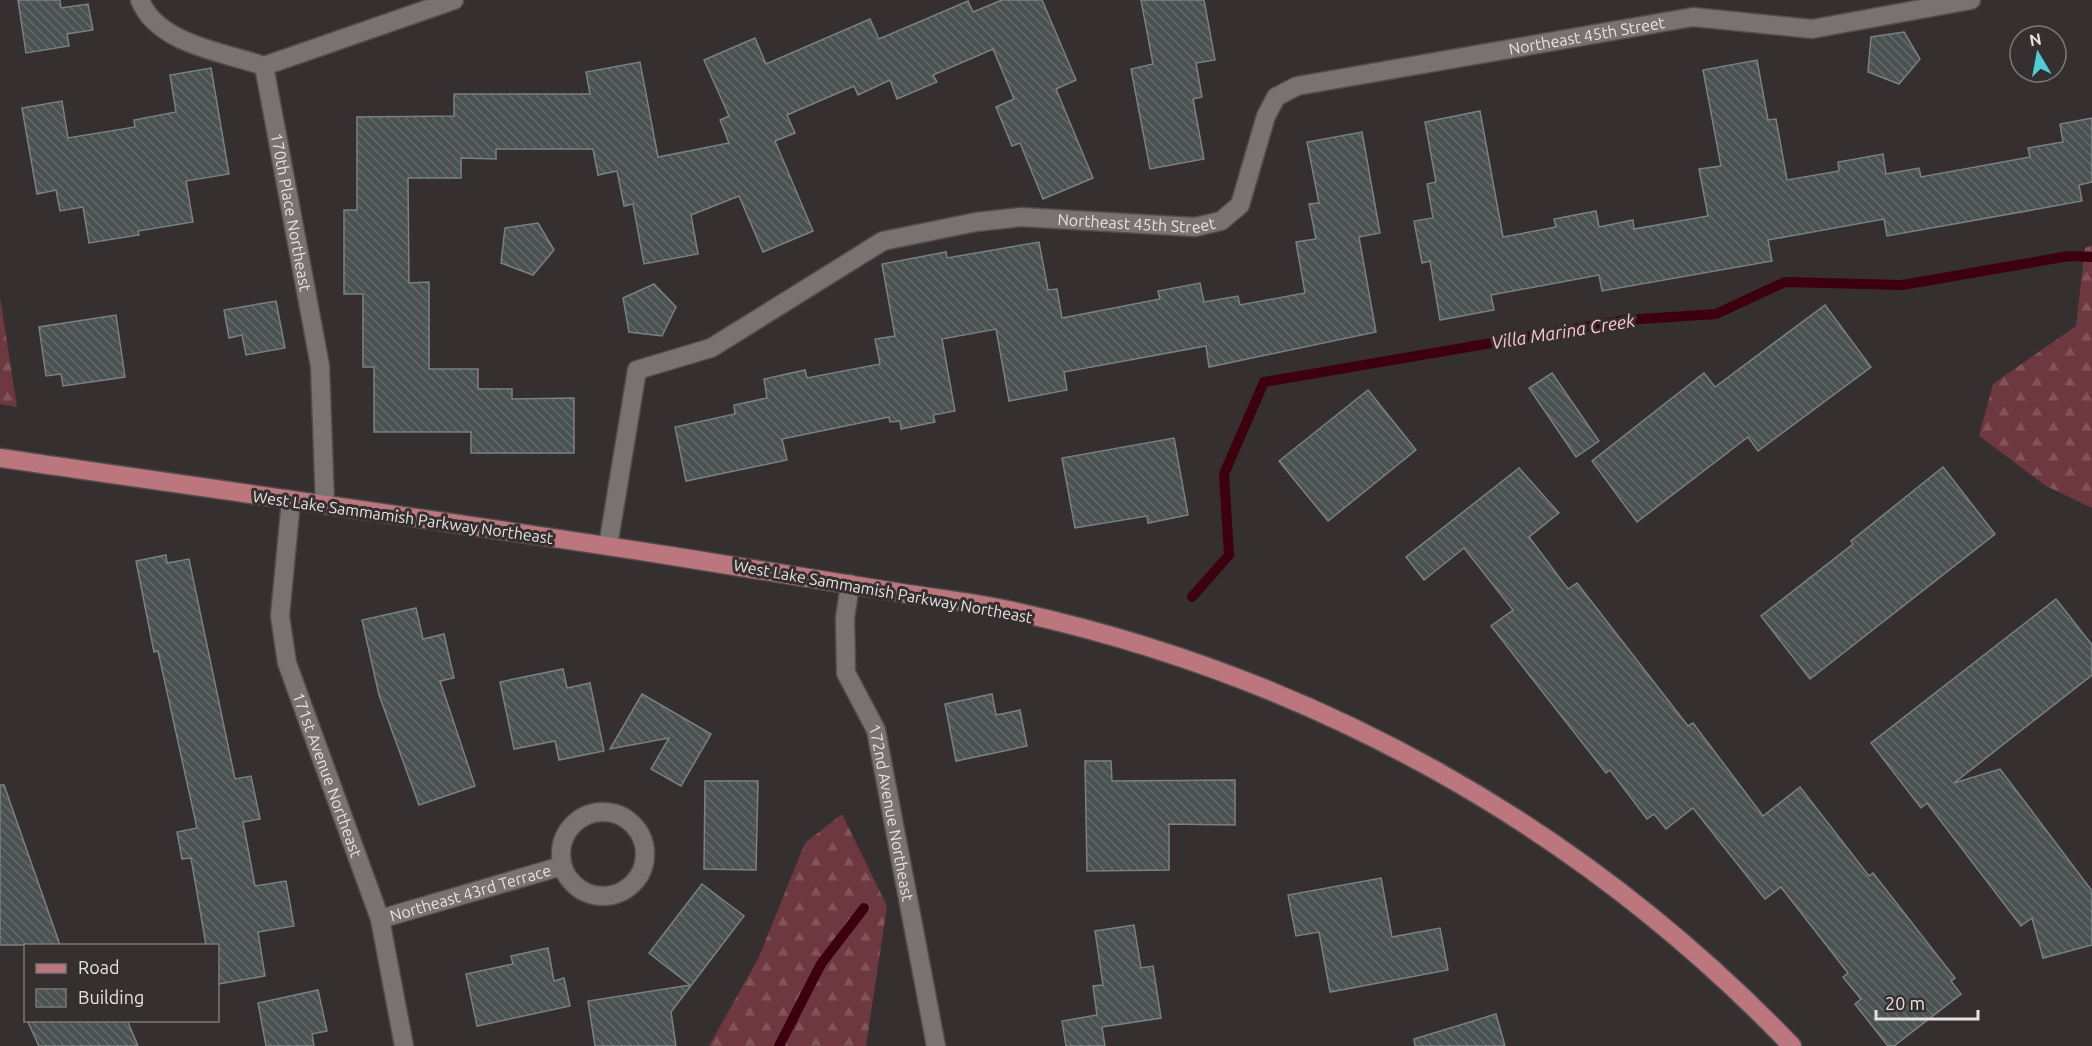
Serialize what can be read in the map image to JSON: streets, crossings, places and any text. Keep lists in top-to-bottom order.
{
  "streets": {
    "main road": ["West Lake Sammamish Parkway Northeast"],
    "street": [
      "Northeast 45th Street",
      "170th Place Northeast",
      "171st Avenue Northeast",
      "172nd Avenue Northeast",
      "Northeast 43rd Terrace"
    ]
  },
  "crossings": [
    ["Northeast 45th Street", "West Lake Sammamish Parkway Northeast"],
    ["170th Place Northeast", "West Lake Sammamish Parkway Northeast"],
    ["West Lake Sammamish Parkway Northeast", "171st Avenue Northeast"],
    ["West Lake Sammamish Parkway Northeast", "172nd Avenue Northeast"],
    ["171st Avenue Northeast", "Northeast 43rd Terrace"]
  ],
  "water": ["Villa Marina Creek"],
  "legend": ["Road", "Building"],
  "scale_bar": "20 m",
  "north": "top"
}
